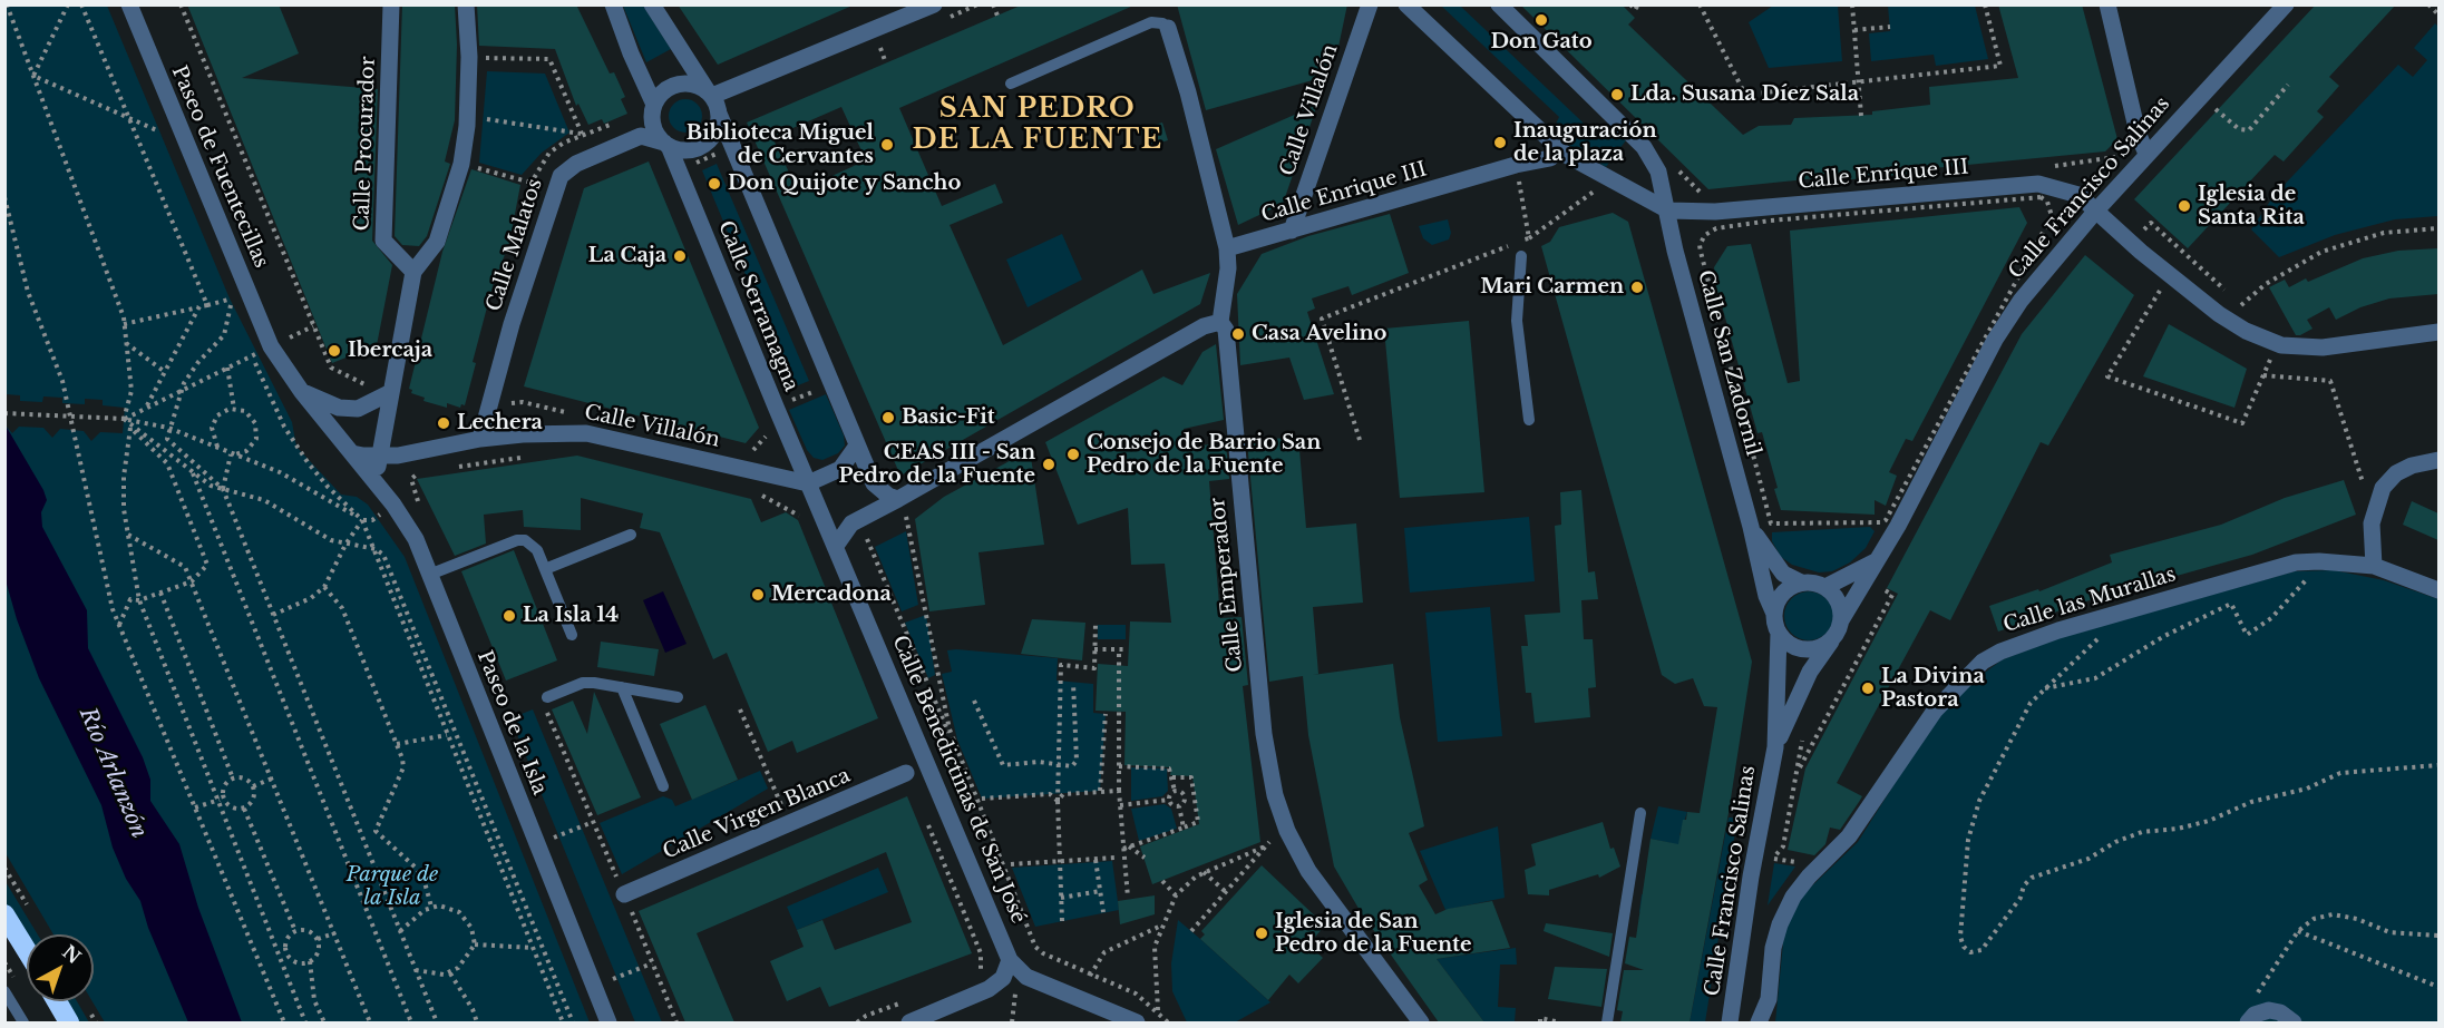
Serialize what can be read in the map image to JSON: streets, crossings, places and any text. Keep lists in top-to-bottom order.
{
  "streets": {
    "street": [
      "Calle Villalón",
      "Calle Procurador",
      "Paseo de Fuentecillas",
      "Calle Enrique III",
      "Calle Francisco Salinas",
      "Calle Malatos",
      "Calle Serramagna",
      "Calle San Zadornil",
      "Calle Emperador",
      "Calle las Murallas",
      "Paseo de la Isla",
      "Calle Benedictinas de San José",
      "Calle Virgen Blanca"
    ]
  },
  "crossings": [
    ["Calle Villalón", "Calle Enrique III"],
    ["Calle Villalón", "Calle Malatos"],
    ["Calle Villalón", "Calle Serramagna"],
    ["Calle Villalón", "Paseo de la Isla"],
    ["Calle Villalón", "Calle Benedictinas de San José"],
    ["Paseo de Fuentecillas", "Paseo de la Isla"],
    ["Calle Enrique III", "Calle Francisco Salinas"],
    ["Calle Enrique III", "Calle San Zadornil"],
    ["Calle Enrique III", "Calle Emperador"],
    ["Calle Francisco Salinas", "Calle San Zadornil"],
    ["Calle Malatos", "Calle Serramagna"],
    ["Calle Serramagna", "Calle Benedictinas de San José"]
  ],
  "districts": ["SAN PEDRO DE LA FUENTE"],
  "water": ["Río Arlanzón"],
  "parks": ["Parque de la Isla"],
  "places": [
    "Don Gato",
    "Lda. Susana Díez Sala",
    "Inauguración de la plaza",
    "Biblioteca Miguel de Cervantes",
    "Don Quijote y Sancho",
    "Iglesia de Santa Rita",
    "La Caja",
    "Mari Carmen",
    "Casa Avelino",
    "Ibercaja",
    "Basic-Fit",
    "Lechera",
    "Consejo de Barrio San Pedro de la Fuente",
    "CEAS III - San Pedro de la Fuente",
    "Mercadona",
    "La Isla 14",
    "La Divina Pastora",
    "Iglesia de San Pedro de la Fuente"
  ],
  "north": "top right"
}
